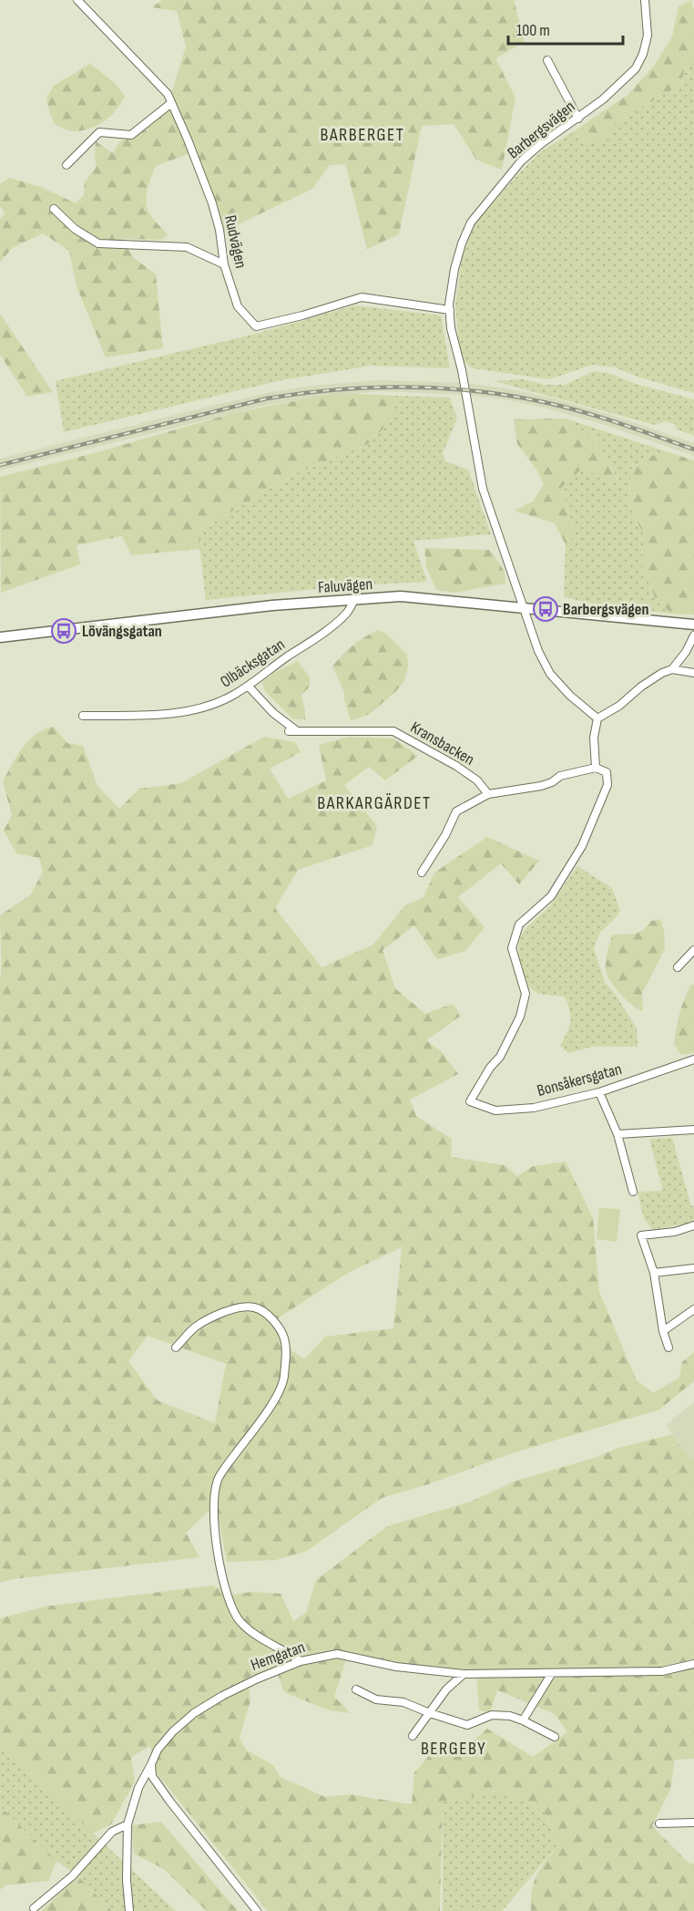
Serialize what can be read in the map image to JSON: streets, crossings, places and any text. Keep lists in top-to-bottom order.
{
  "streets": {
    "street": [
      "Barbergsvägen",
      "Rudvägen",
      "Faluvägen",
      "Olbäcksgatan",
      "Kransbacken",
      "Bonsåkersgatan",
      "Hemgatan"
    ]
  },
  "crossings": [
    ["Barbergsvägen", "Rudvägen"],
    ["Barbergsvägen", "Faluvägen"],
    ["Faluvägen", "Olbäcksgatan"],
    ["Olbäcksgatan", "Kransbacken"]
  ],
  "districts": ["BARBERGET", "BARKARGÄRDET", "BERGEBY"],
  "places": {
    "bus stop": ["Barbergsvägen", "Lövängsgatan"]
  },
  "scale_bar": "100 m"
}
